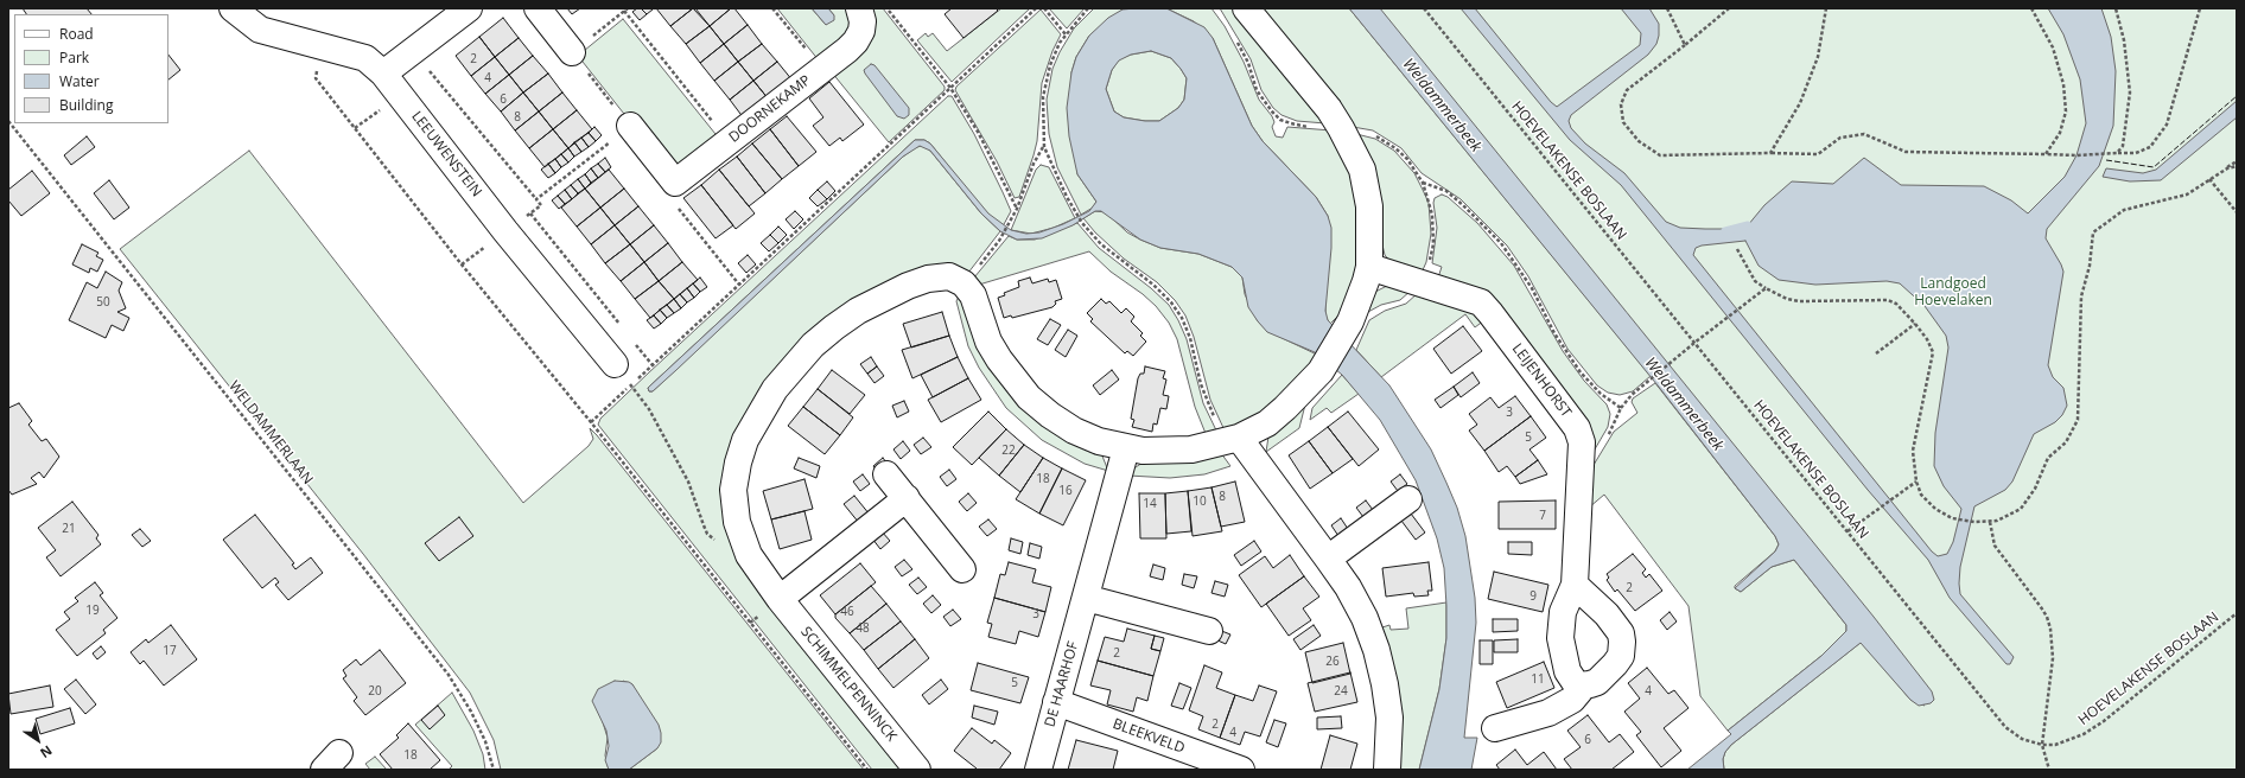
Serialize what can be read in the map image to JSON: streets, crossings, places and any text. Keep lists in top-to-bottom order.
{
  "streets": {
    "street": [
      "DOORNEKAMP",
      "LEEUWENSTEIN",
      "LEIJENHORST",
      "SCHIMMELPENNINCK",
      "DE HAARHOF",
      "BLEEKVELD"
    ],
    "path": ["HOEVELAKENSE BOSLAAN", "WELDAMMERLAAN"]
  },
  "crossings": [
    ["LEIJENHORST", "SCHIMMELPENNINCK"],
    ["SCHIMMELPENNINCK", "DE HAARHOF"],
    ["DE HAARHOF", "BLEEKVELD"]
  ],
  "water": ["Weldammerbeek"],
  "parks": ["Landgoed Hoevelaken"],
  "house_numbers": [
    "2",
    "4",
    "6",
    "8",
    "50",
    "3",
    "5",
    "22",
    "18",
    "16",
    "8",
    "10",
    "14",
    "7",
    "21",
    "2",
    "9",
    "19",
    "46",
    "3",
    "48",
    "17",
    "2",
    "26",
    "11",
    "5",
    "20",
    "24",
    "4",
    "2",
    "4",
    "6",
    "18"
  ],
  "legend": [
    "Road",
    "Park",
    "Water",
    "Building"
  ],
  "north": "bottom right"
}
